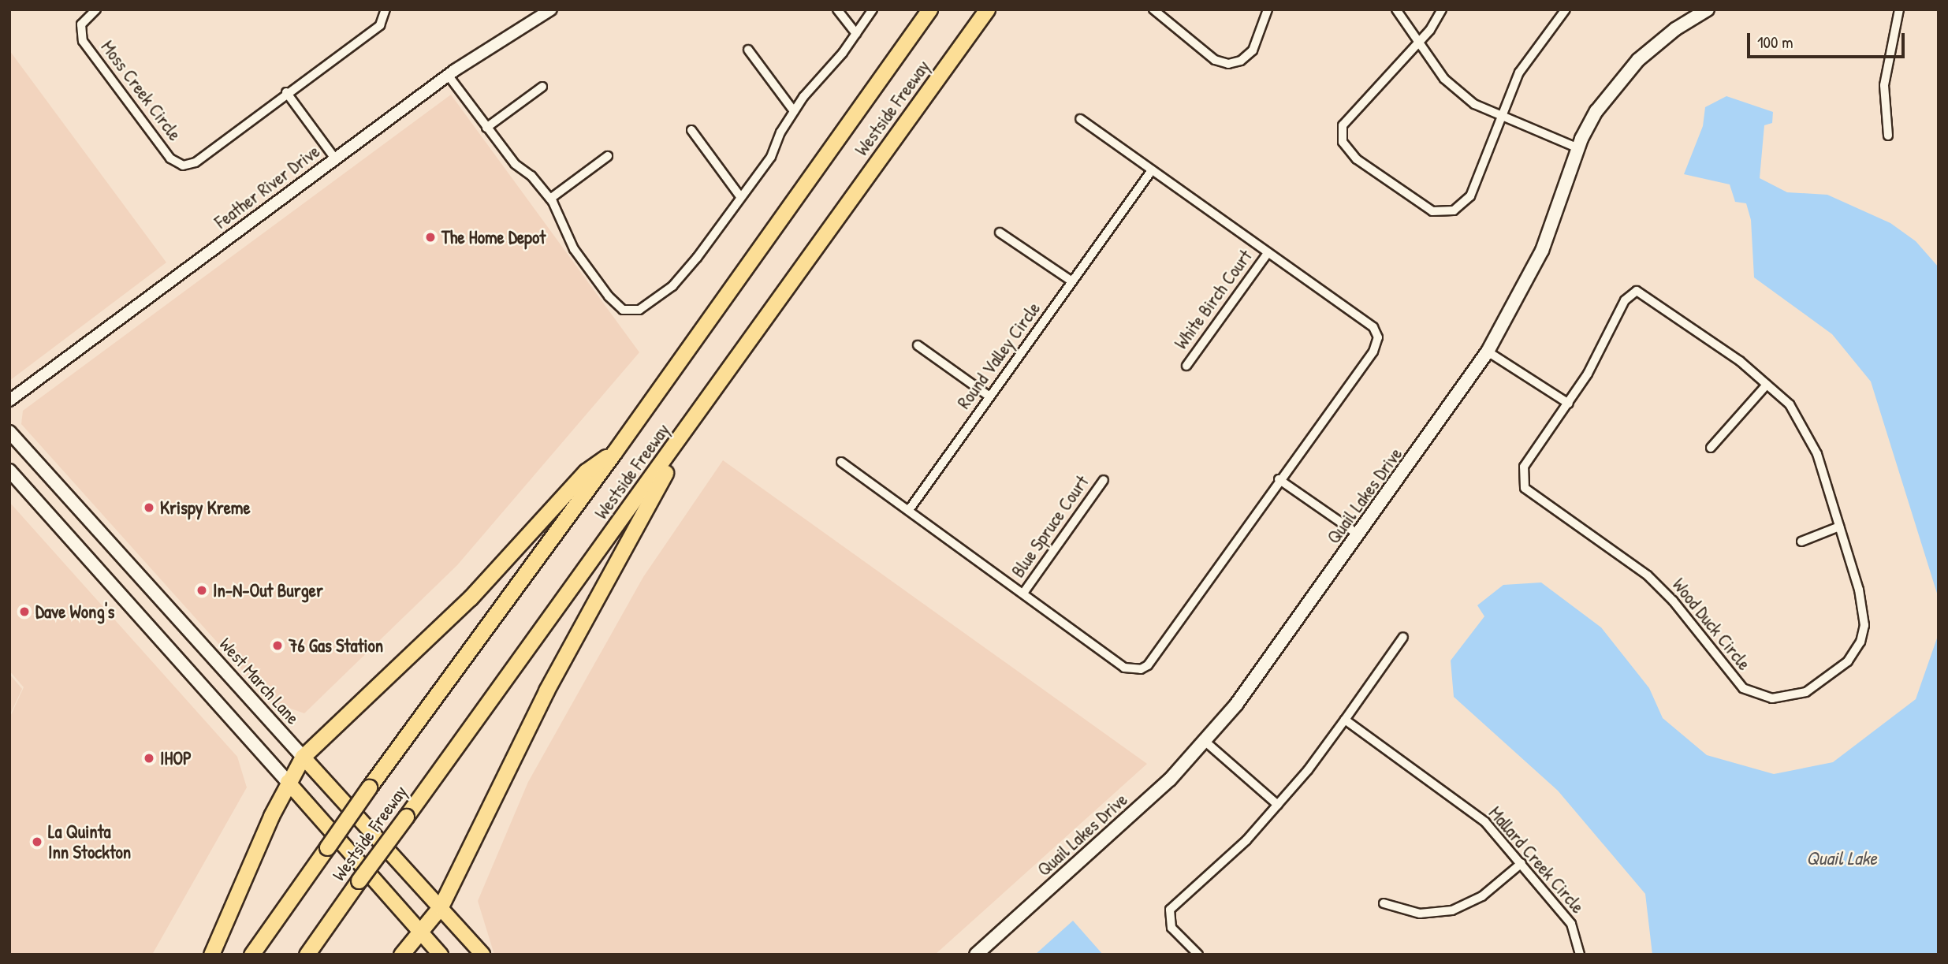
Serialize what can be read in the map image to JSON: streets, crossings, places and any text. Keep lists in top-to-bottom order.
{
  "streets": {
    "highway": ["Westside Freeway"],
    "main road": ["Quail Lakes Drive", "West March Lane"],
    "street": [
      "Moss Creek Circle",
      "Feather River Drive",
      "White Birch Court",
      "Round Valley Circle",
      "Blue Spruce Court",
      "Wood Duck Circle",
      "Mallard Creek Circle"
    ]
  },
  "water": ["Quail Lake"],
  "places": [
    "The Home Depot",
    "Krispy Kreme",
    "In-N-Out Burger",
    "Dave Wong's",
    "76 Gas Station",
    "IHOP",
    "La Quinta Inn Stockton"
  ],
  "scale_bar": "100 m"
}
